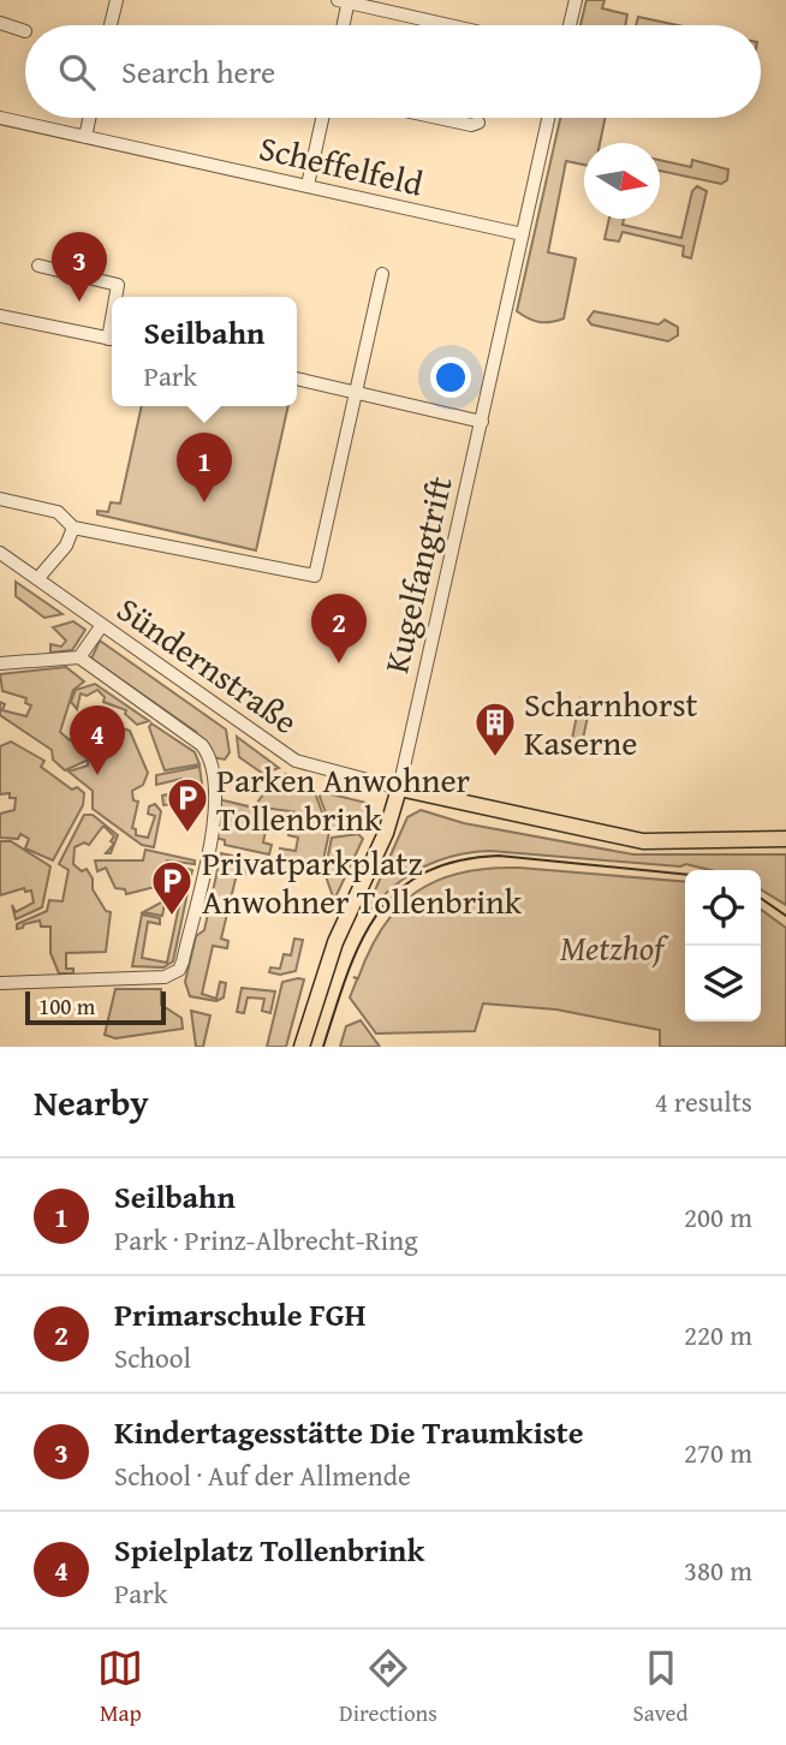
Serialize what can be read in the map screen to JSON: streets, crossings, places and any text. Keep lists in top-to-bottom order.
{
  "streets": {
    "main road": ["Kugelfangtrift"],
    "street": ["Scheffelfeld", "Sündernstraße"]
  },
  "crossings": [
    ["Scheffelfeld", "Kugelfangtrift"],
    ["Kugelfangtrift", "Sündernstraße"]
  ],
  "parks": ["Metzhof"],
  "places": {
    "building": ["Scharnhorst Kaserne"],
    "parking": ["Parken Anwohner Tollenbrink", "Privatparkplatz Anwohner Tollenbrink"]
  },
  "scale_bar": "100 m",
  "north": "right",
  "page": {
    "search": "Search here",
    "pins": [
      "3",
      "1",
      "2",
      "4"
    ],
    "popup": ["Seilbahn", "Park"],
    "scale": "100 m",
    "heading": ["Nearby", "4 results"],
    "list": [
      {
        "mark": "1",
        "name": "Seilbahn",
        "note": "Park · Prinz-Albrecht-Ring",
        "value": "200 m"
      },
      {
        "mark": "2",
        "name": "Primarschule FGH",
        "note": "School",
        "value": "220 m"
      },
      {
        "mark": "3",
        "name": "Kindertagesstätte Die Traumkiste",
        "note": "School · Auf der Allmende",
        "value": "270 m"
      },
      {
        "mark": "4",
        "name": "Spielplatz Tollenbrink",
        "note": "Park",
        "value": "380 m"
      }
    ],
    "nav": ["Map", "Directions", "Saved"]
  }
}
